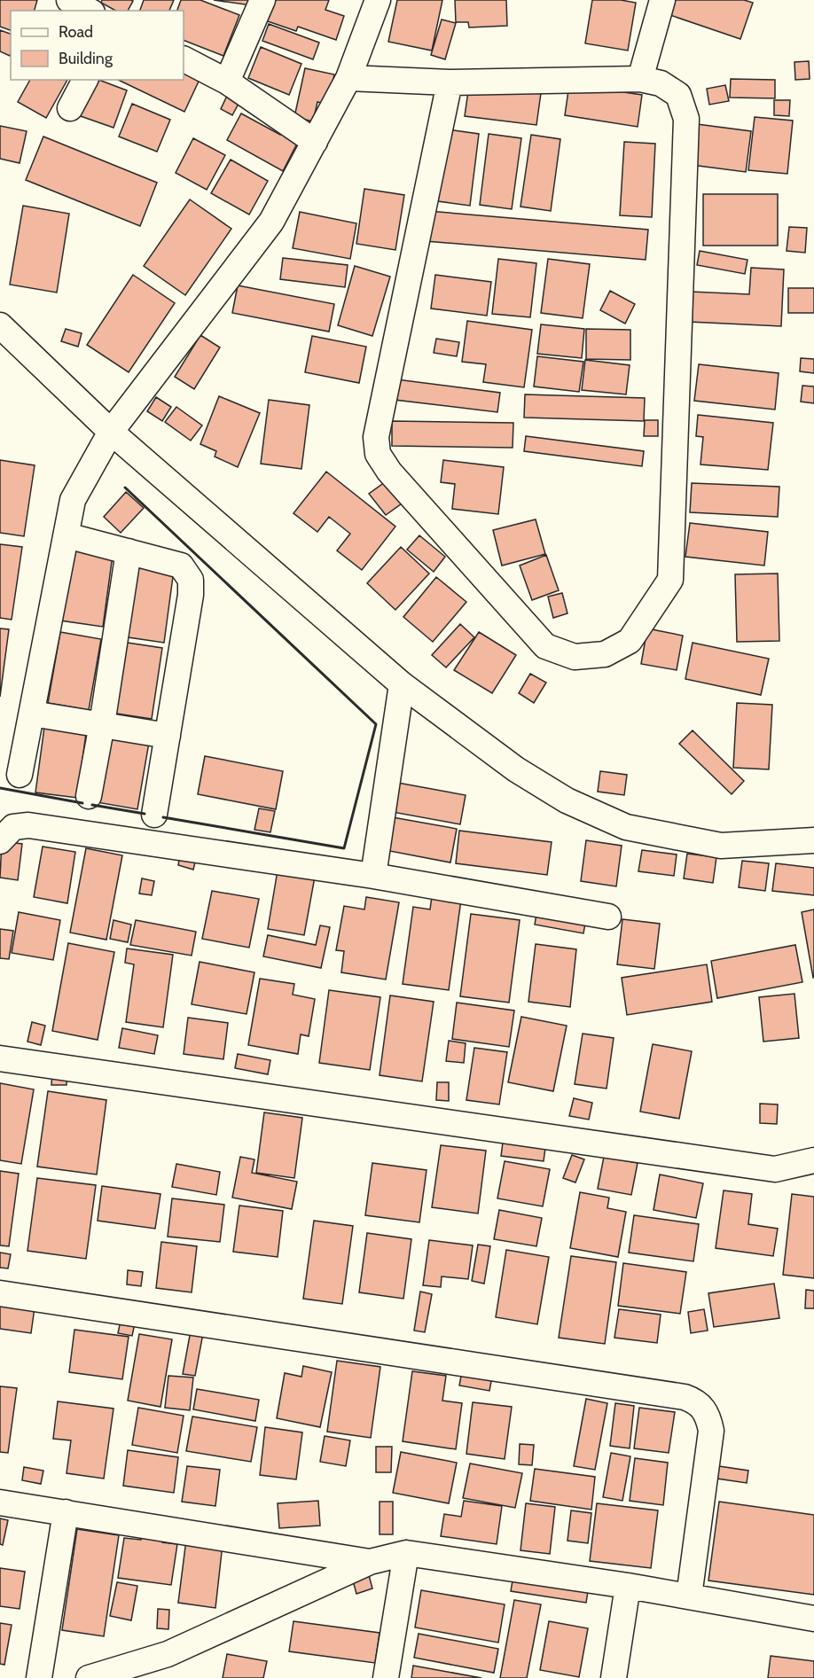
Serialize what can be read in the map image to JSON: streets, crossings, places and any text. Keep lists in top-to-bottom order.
{
  "legend": ["Road", "Building"]
}
